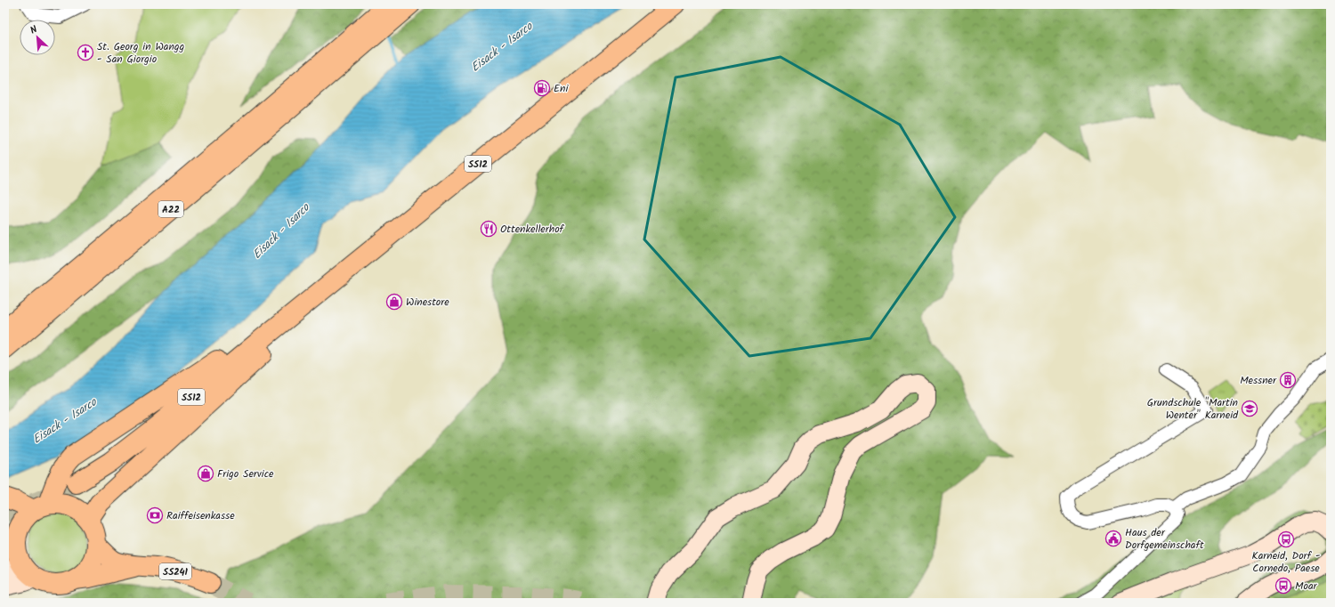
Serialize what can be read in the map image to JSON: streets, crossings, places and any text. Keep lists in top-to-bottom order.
{
  "streets": {
    "main road": ["SS12", "A22", "SS241"]
  },
  "water": ["Eisack - Isarco"],
  "places": {
    "church": ["St. Georg in Wangg - San Giorgio"],
    "fuel station": ["Eni"],
    "restaurant": ["Ottenkellerhof"],
    "shop": ["Winestore", "Frigo Service"],
    "building": ["Messner"],
    "school or university": ["Grundschule \"Martin Wenter\" Karneid"],
    "bank": ["Raiffeisenkasse"],
    "public building": ["Haus der Dorfgemeinschaft"],
    "bus stop": ["Karneid, Dorf - Cornedo, Paese", "Moar"]
  },
  "north": "top left"
}
